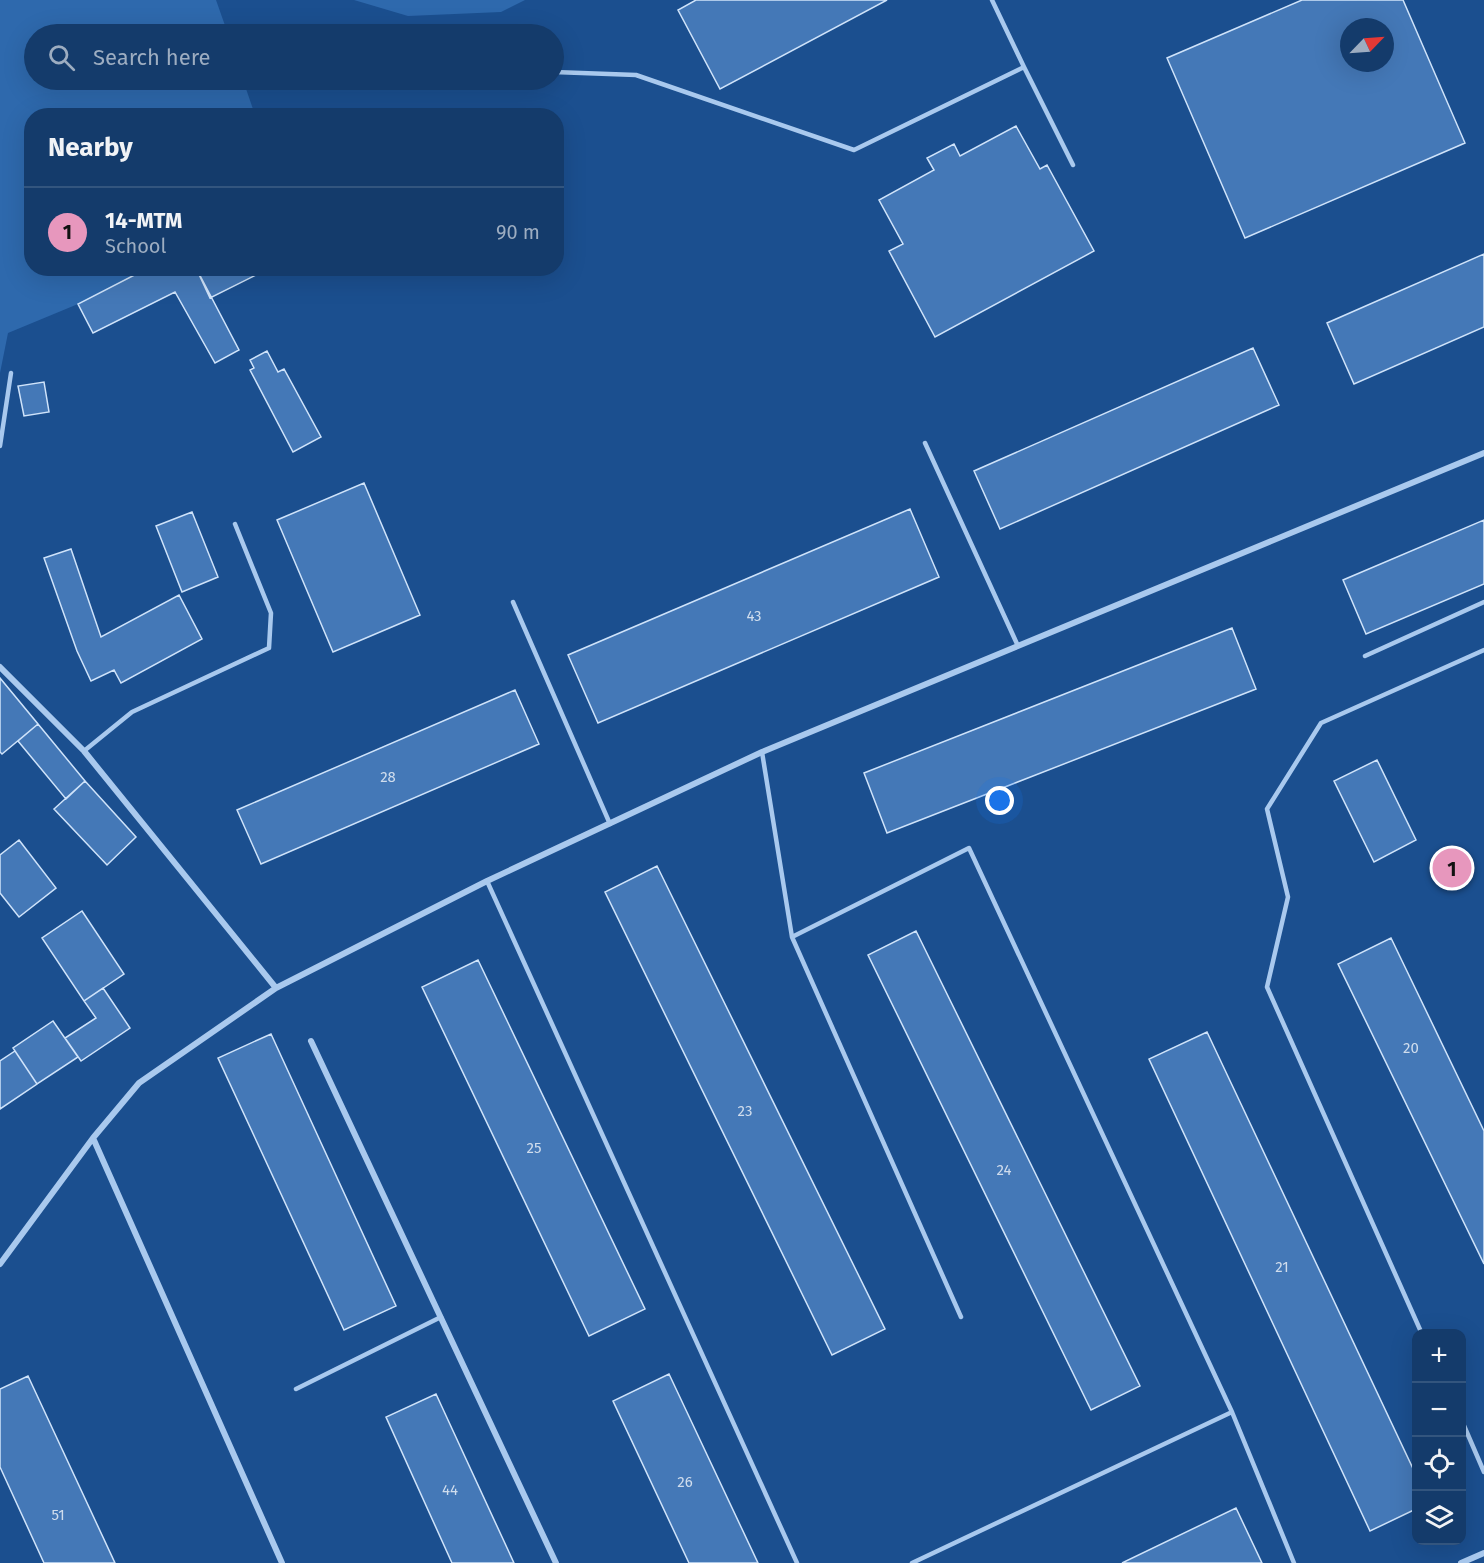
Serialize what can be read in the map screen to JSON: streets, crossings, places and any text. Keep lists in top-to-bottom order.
{
  "house_numbers": [
    "43",
    "28",
    "20",
    "23",
    "25",
    "24",
    "21",
    "26",
    "44",
    "51"
  ],
  "north": "top right",
  "page": {
    "search": "Search here",
    "heading": "Nearby",
    "list": [
      {
        "mark": "1",
        "name": "14-МТМ",
        "note": "School",
        "value": "90 m"
      }
    ],
    "pins": "1",
    "map_buttons": ["+", "−"]
  }
}
